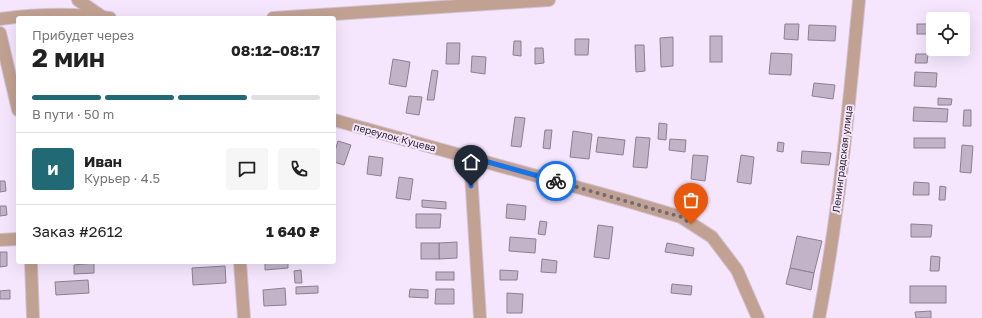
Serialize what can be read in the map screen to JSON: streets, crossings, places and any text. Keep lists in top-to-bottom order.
{
  "streets": {
    "street": ["переулок Куцева", "Ленинградская улица"]
  },
  "page": {
    "heading": ["2 мин", "Прибудет через", "08:12–08:17"],
    "panel": [
      "Иван",
      "Курьер · 4.5",
      "Заказ #2612",
      "1 640 ₽"
    ],
    "bar": "В пути · 50 m",
    "round": "И"
  }
}
